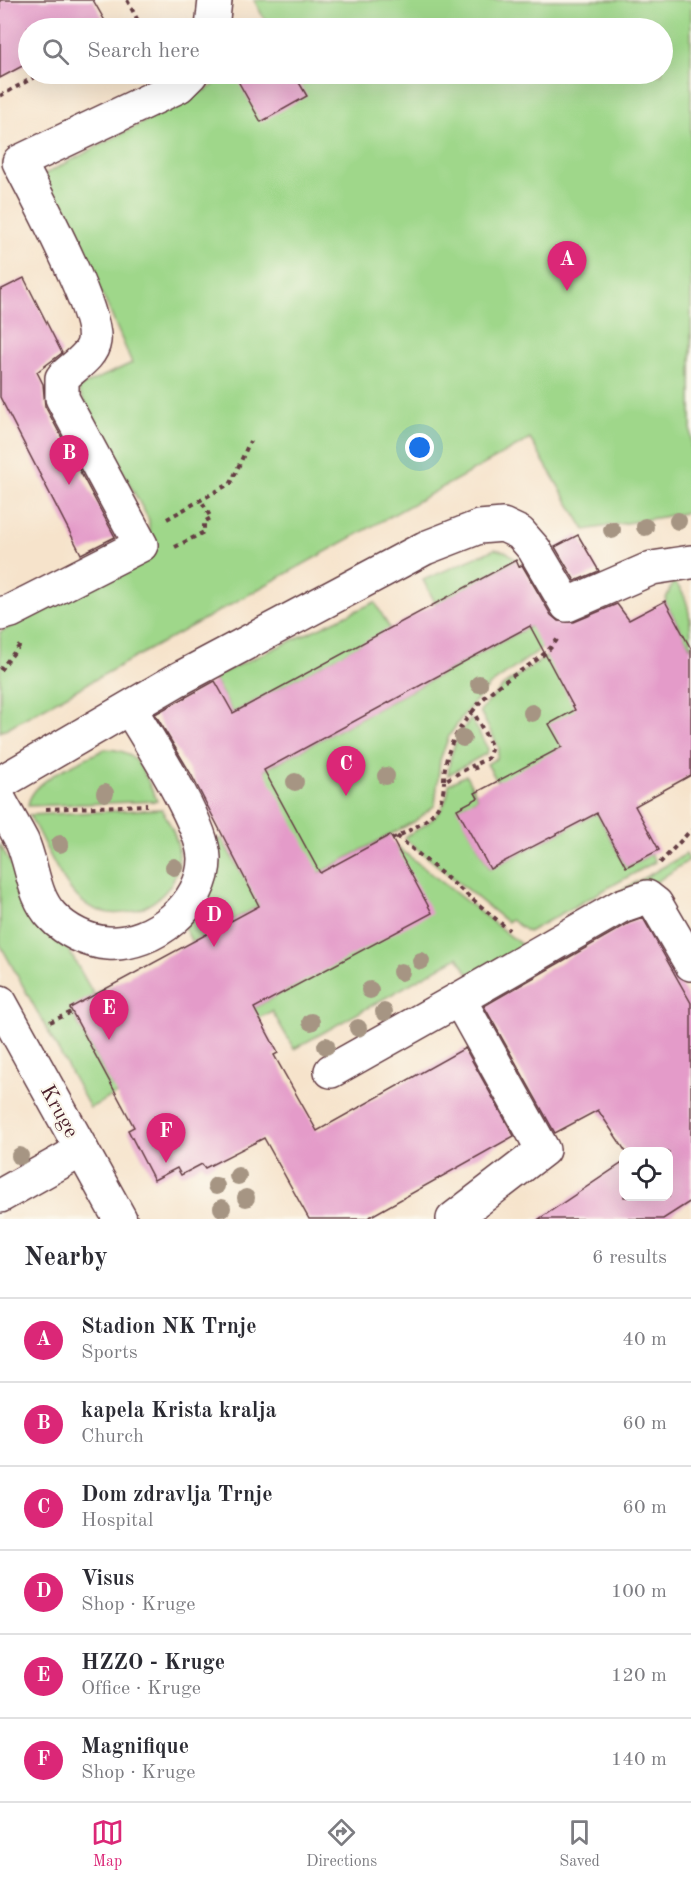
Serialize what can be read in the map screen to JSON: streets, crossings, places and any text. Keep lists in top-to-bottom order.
{
  "streets": {
    "street": ["Kruge"]
  },
  "page": {
    "search": "Search here",
    "pins": [
      "A",
      "B",
      "C",
      "D",
      "E",
      "F"
    ],
    "heading": ["Nearby", "6 results"],
    "list": [
      {
        "mark": "A",
        "name": "Stadion NK Trnje",
        "note": "Sports",
        "value": "40 m"
      },
      {
        "mark": "B",
        "name": "kapela Krista kralja",
        "note": "Church",
        "value": "60 m"
      },
      {
        "mark": "C",
        "name": "Dom zdravlja Trnje",
        "note": "Hospital",
        "value": "60 m"
      },
      {
        "mark": "D",
        "name": "Visus",
        "note": "Shop · Kruge",
        "value": "100 m"
      },
      {
        "mark": "E",
        "name": "HZZO - Kruge",
        "note": "Office · Kruge",
        "value": "120 m"
      },
      {
        "mark": "F",
        "name": "Magnifique",
        "note": "Shop · Kruge",
        "value": "140 m"
      }
    ],
    "nav": ["Map", "Directions", "Saved"]
  }
}
